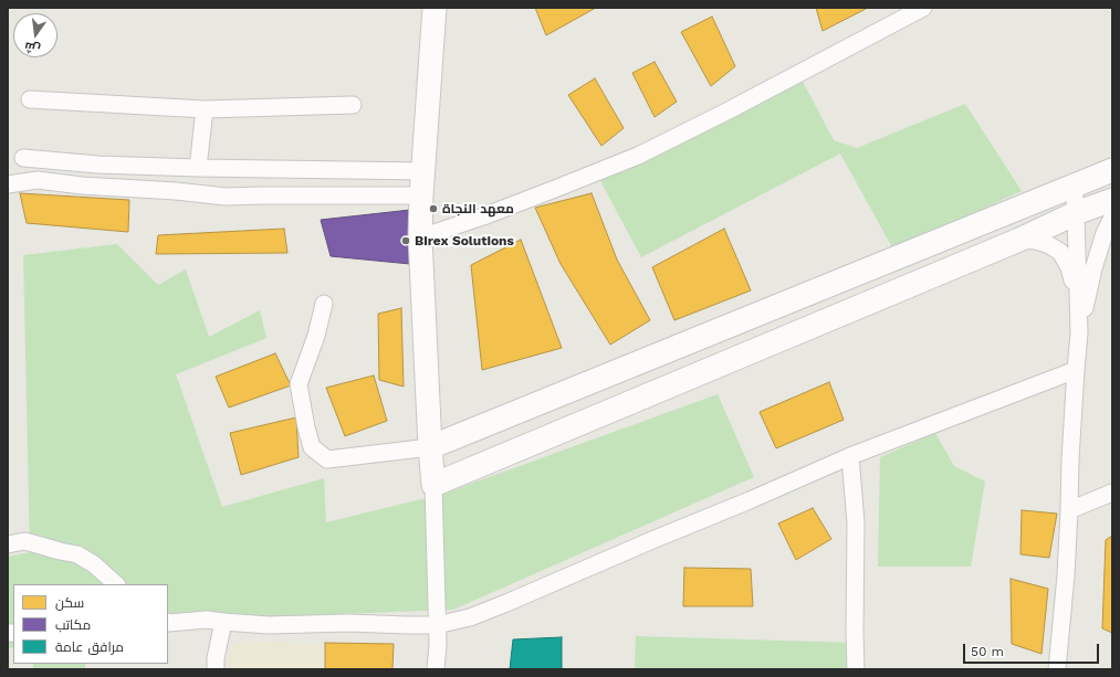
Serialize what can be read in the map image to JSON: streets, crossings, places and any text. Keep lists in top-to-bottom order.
{
  "places": ["معهد النجاة", "Birex Solutions"],
  "legend": ["سكن", "مكاتب", "مرافق عامة"],
  "scale_bar": "50 m",
  "north": "bottom"
}
